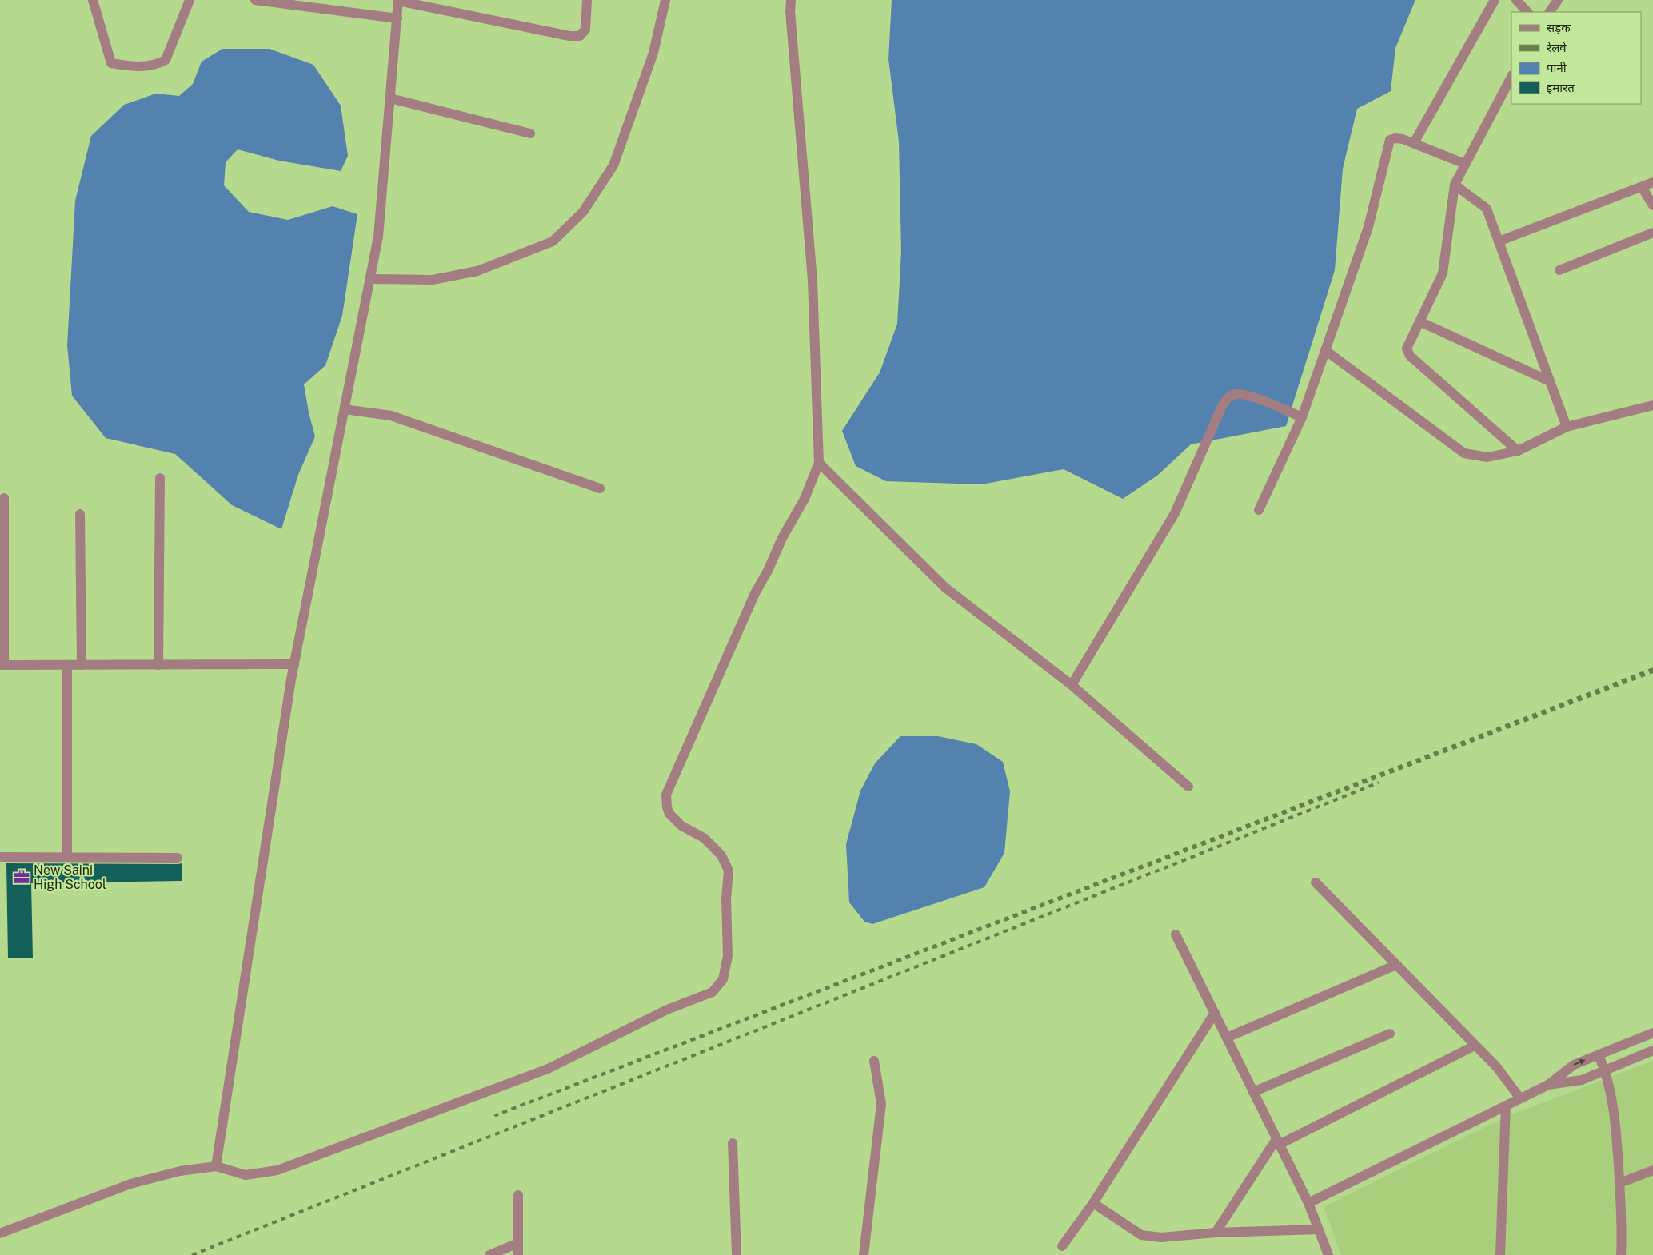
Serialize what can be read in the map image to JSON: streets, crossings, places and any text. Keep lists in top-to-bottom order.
{
  "places": {
    "office": ["New Saini High School"]
  },
  "legend": [
    "सड़क",
    "रेलवे",
    "पानी",
    "इमारत"
  ]
}
